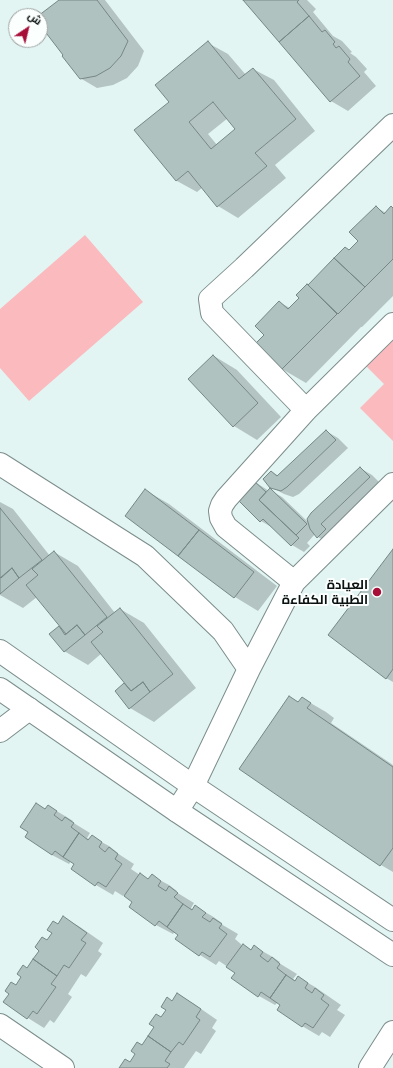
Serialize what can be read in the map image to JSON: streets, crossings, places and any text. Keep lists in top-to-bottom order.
{
  "places": ["العيادة الطبية الكفاءة"],
  "north": "top right"
}
